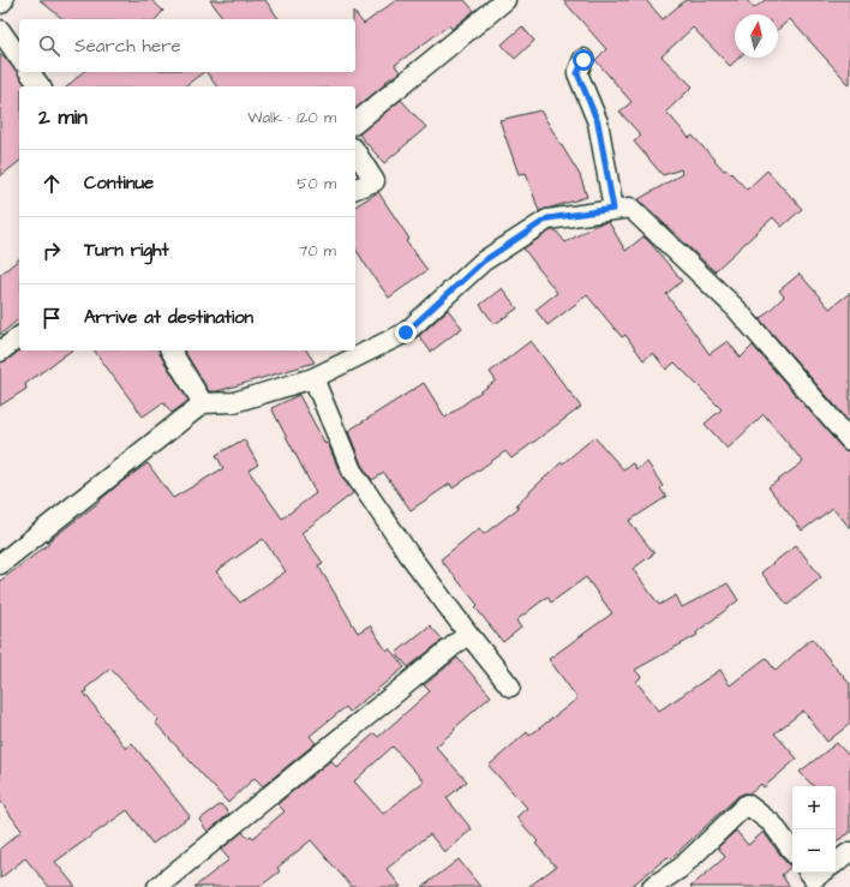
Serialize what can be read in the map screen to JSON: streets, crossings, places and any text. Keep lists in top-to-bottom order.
{
  "north": "top",
  "page": {
    "search": "Search here",
    "heading": ["2 min", "Walk · 120 m"],
    "list": [
      ["Continue", "50 m"],
      ["Turn right", "70 m"],
      "Arrive at destination"
    ],
    "map_buttons": ["+", "−"]
  }
}
